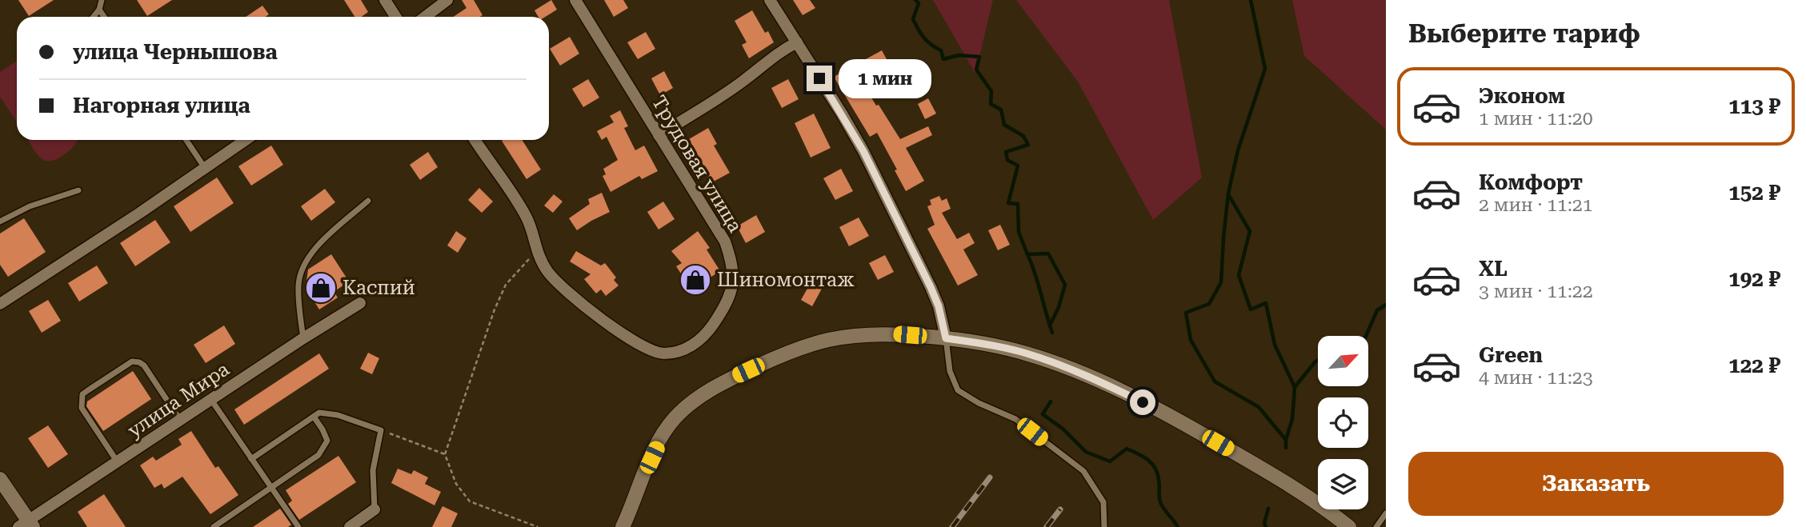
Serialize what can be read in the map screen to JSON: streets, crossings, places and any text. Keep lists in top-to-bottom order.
{
  "streets": {
    "street": ["Трудовая улица", "улица Мира"]
  },
  "places": {
    "shop": ["Шиномонтаж", "Каспий"]
  },
  "north": "top right",
  "page": {
    "heading": "Выберите тариф",
    "banner": ["улица Чернышова", "Нагорная улица"],
    "bubble": "1 мин",
    "list": [
      {
        "name": "Эконом",
        "note": "1 мин · 11:20",
        "value": "113 ₽"
      },
      {
        "name": "Комфорт",
        "note": "2 мин · 11:21",
        "value": "152 ₽"
      },
      {
        "name": "XL",
        "note": "3 мин · 11:22",
        "value": "192 ₽"
      },
      {
        "name": "Green",
        "note": "4 мин · 11:23",
        "value": "122 ₽"
      }
    ],
    "buttons": "Заказать"
  }
}
